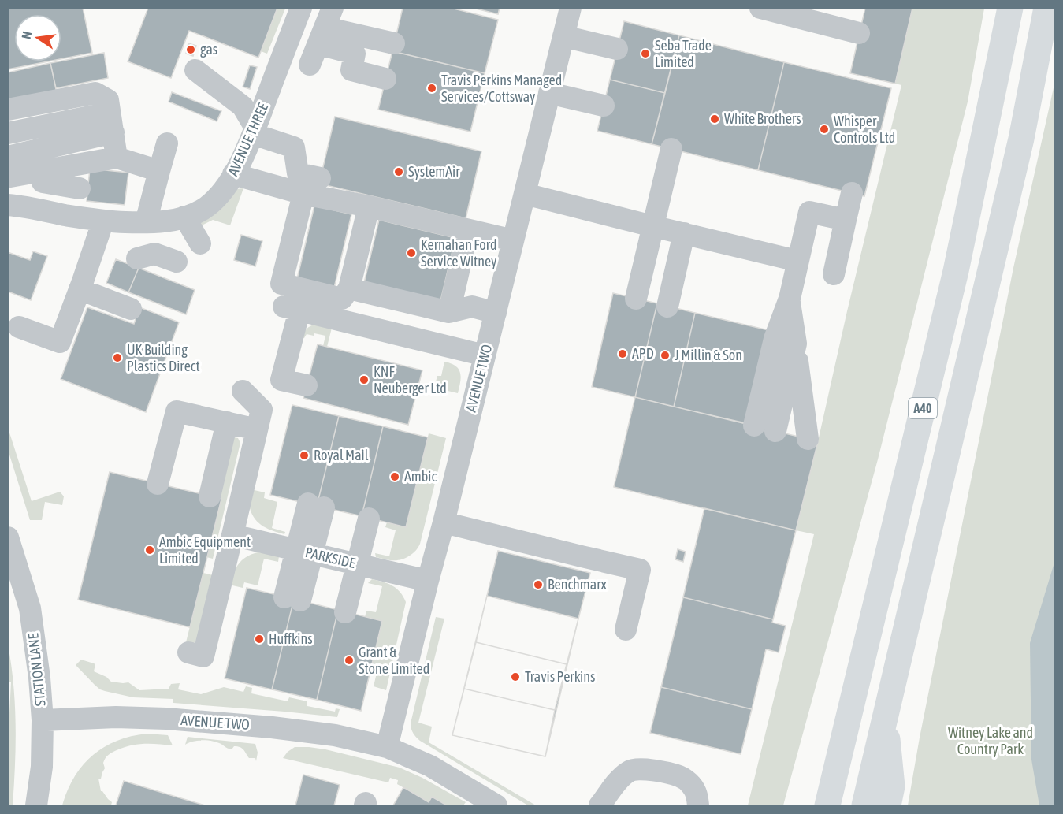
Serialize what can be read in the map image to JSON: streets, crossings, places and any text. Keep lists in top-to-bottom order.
{
  "streets": {
    "highway": ["A40"],
    "street": [
      "AVENUE THREE",
      "AVENUE TWO",
      "PARKSIDE",
      "STATION LANE"
    ]
  },
  "crossings": [
    ["AVENUE TWO", "PARKSIDE"],
    ["AVENUE TWO", "STATION LANE"]
  ],
  "parks": ["Witney Lake and Country Park"],
  "places": [
    "gas",
    "Seba Trade Limited",
    "Travis Perkins Managed Services/Cottsway",
    "White Brothers",
    "Whisper Controls Ltd",
    "SystemAir",
    "Kernahan Ford Service Witney",
    "APD",
    "J Millin & Son",
    "UK Building Plastics Direct",
    "KNF Neuberger Ltd",
    "Royal Mail",
    "Ambic",
    "Ambic Equipment Limited",
    "Benchmarx",
    "Huffkins",
    "Grant & Stone Limited",
    "Travis Perkins"
  ],
  "north": "left"
}
